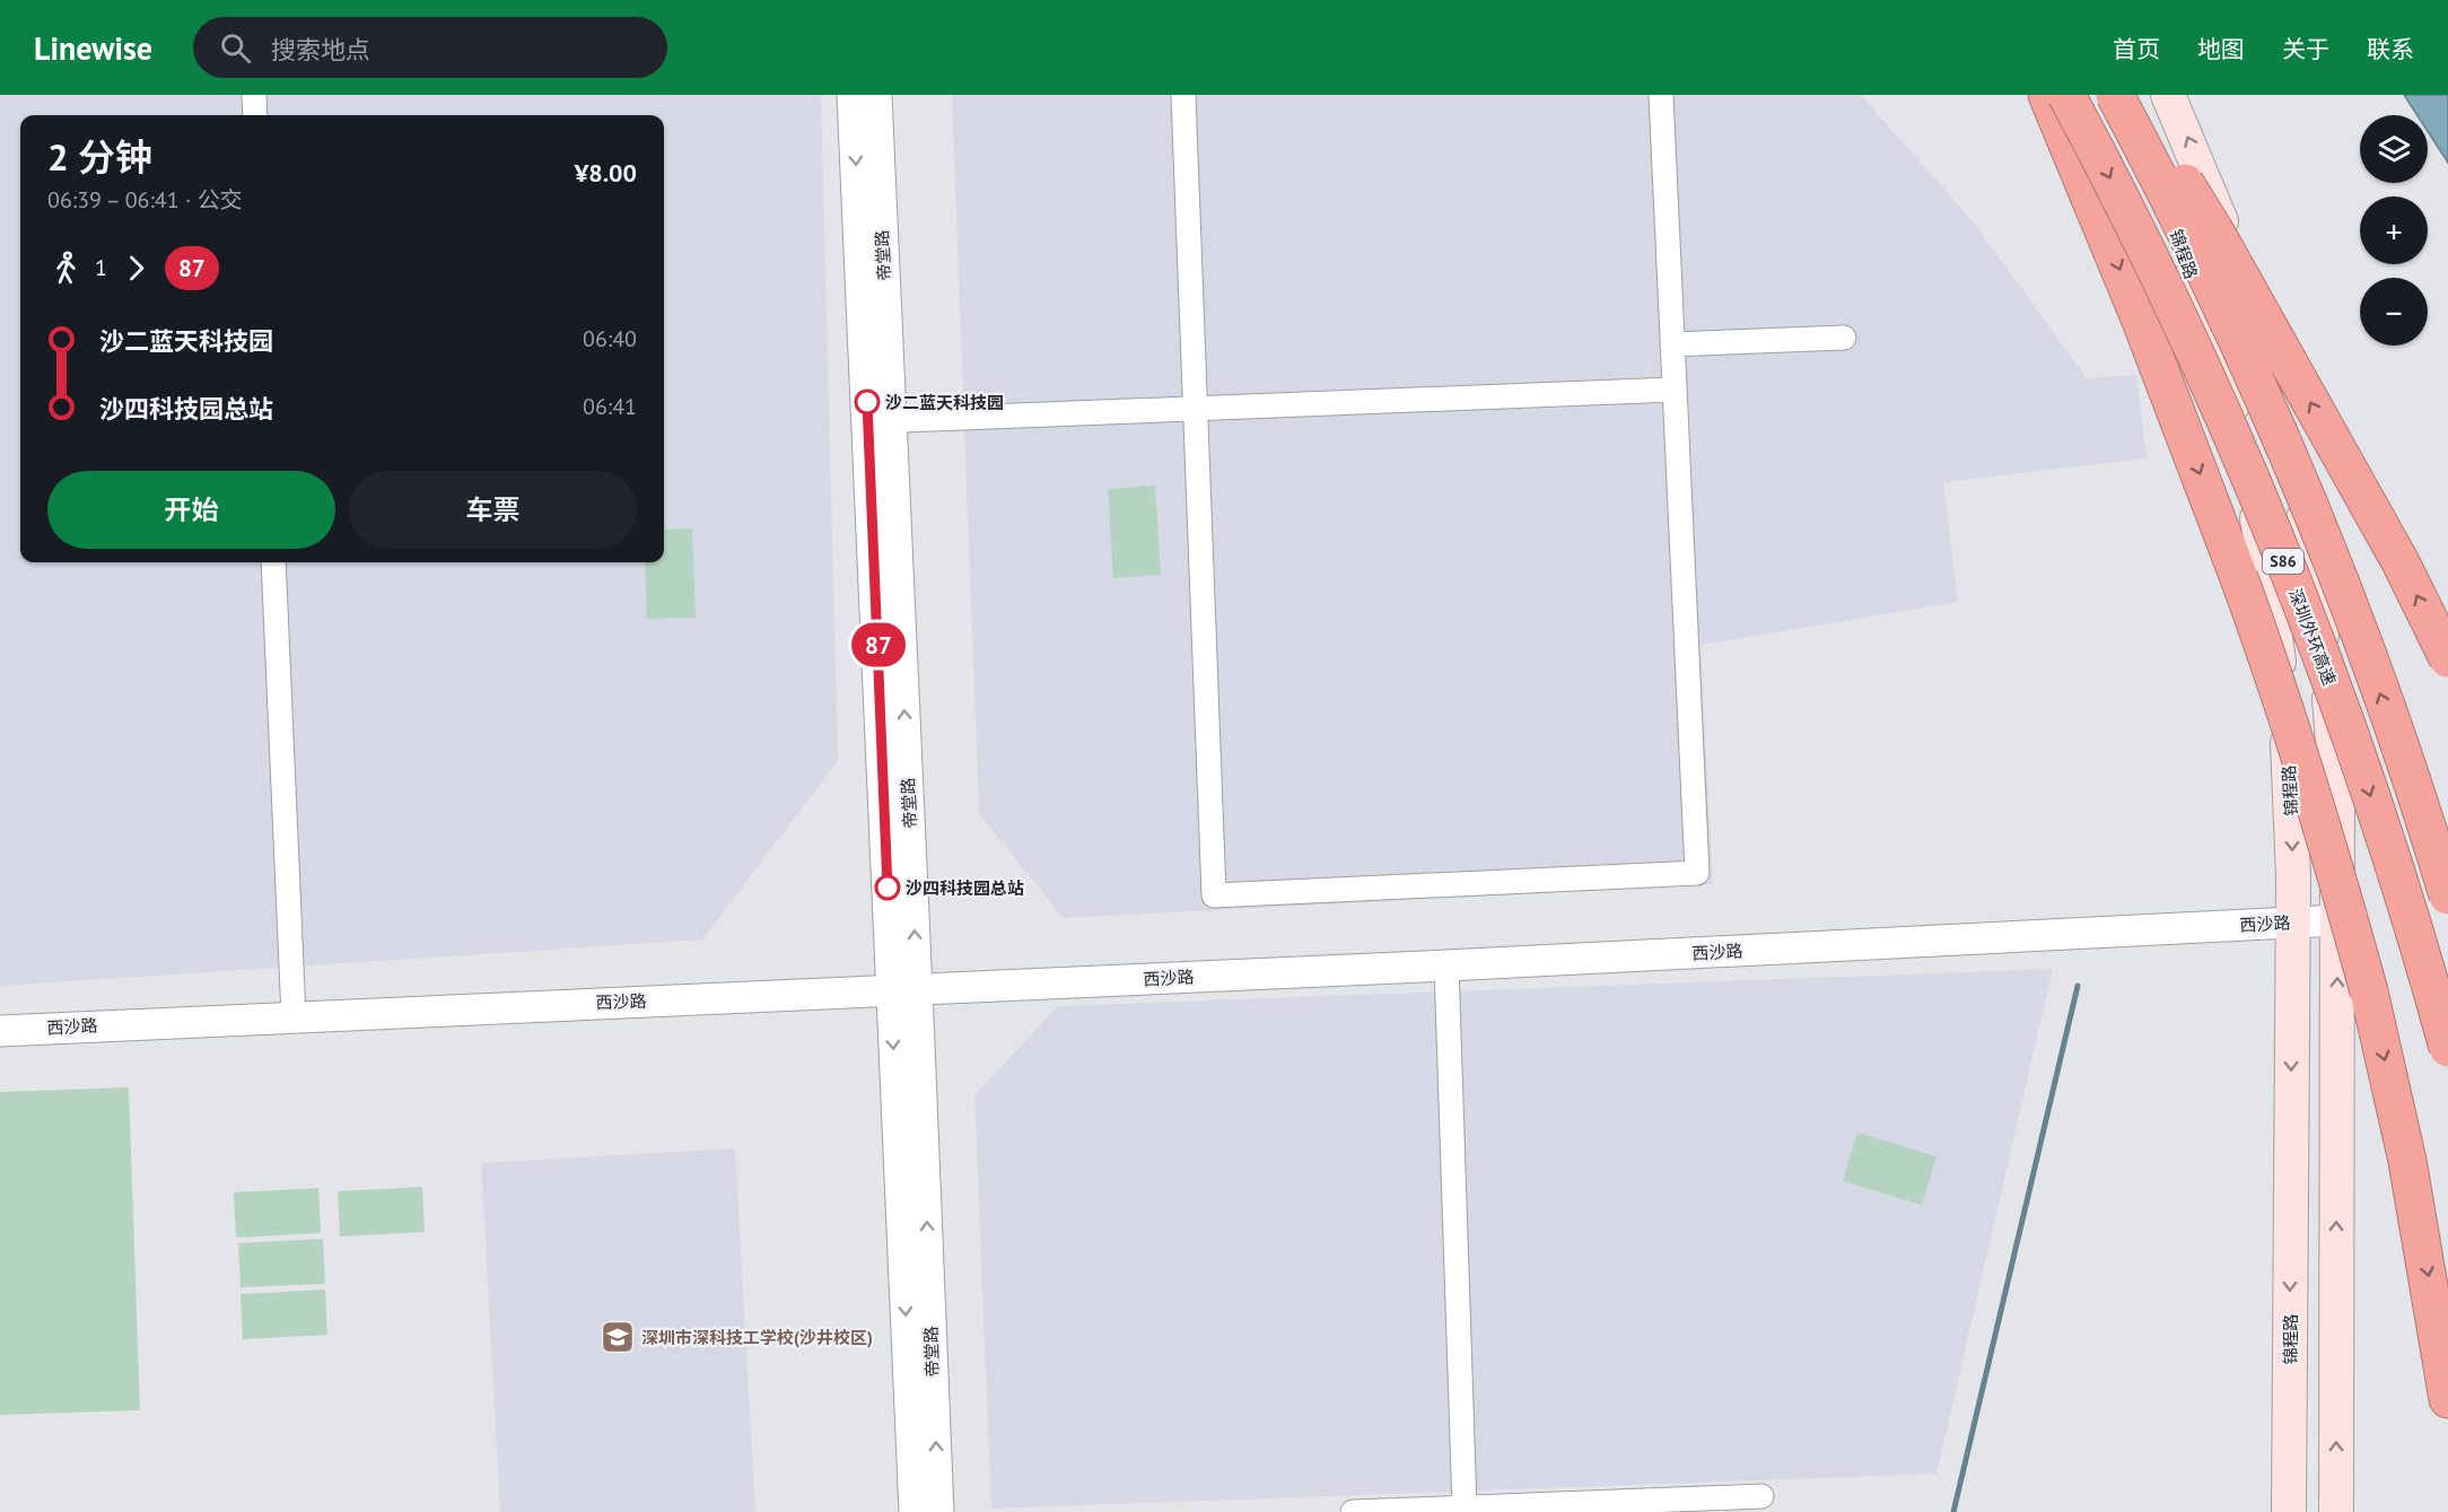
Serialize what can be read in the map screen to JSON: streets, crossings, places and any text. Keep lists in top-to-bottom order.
{
  "streets": {
    "highway": ["S86", "深圳外环高速"],
    "main road": ["锦程路"],
    "street": ["帝堂路", "西沙路"]
  },
  "crossings": [
    ["锦程路", "S86"],
    ["锦程路", "西沙路"],
    ["帝堂路", "西沙路"]
  ],
  "places": {
    "other": ["沙二蓝天科技园", "沙四科技园总站"],
    "school or university": ["深圳市深科技工学校(沙井校区)"]
  },
  "lines": ["bus line 87"],
  "page": {
    "header": "Linewise",
    "search": "搜索地点",
    "nav": [
      "首页",
      "地图",
      "关于",
      "联系"
    ],
    "on_map": "87",
    "map_buttons": ["+", "−"],
    "heading": ["2 分钟", "06:39 – 06:41 · 公交", "¥8.00"],
    "legs": ["1", "87"],
    "list": [
      {
        "name": "沙二蓝天科技园",
        "value": "06:40"
      },
      {
        "name": "沙四科技园总站",
        "value": "06:41"
      }
    ],
    "buttons": ["开始", "车票"]
  }
}
